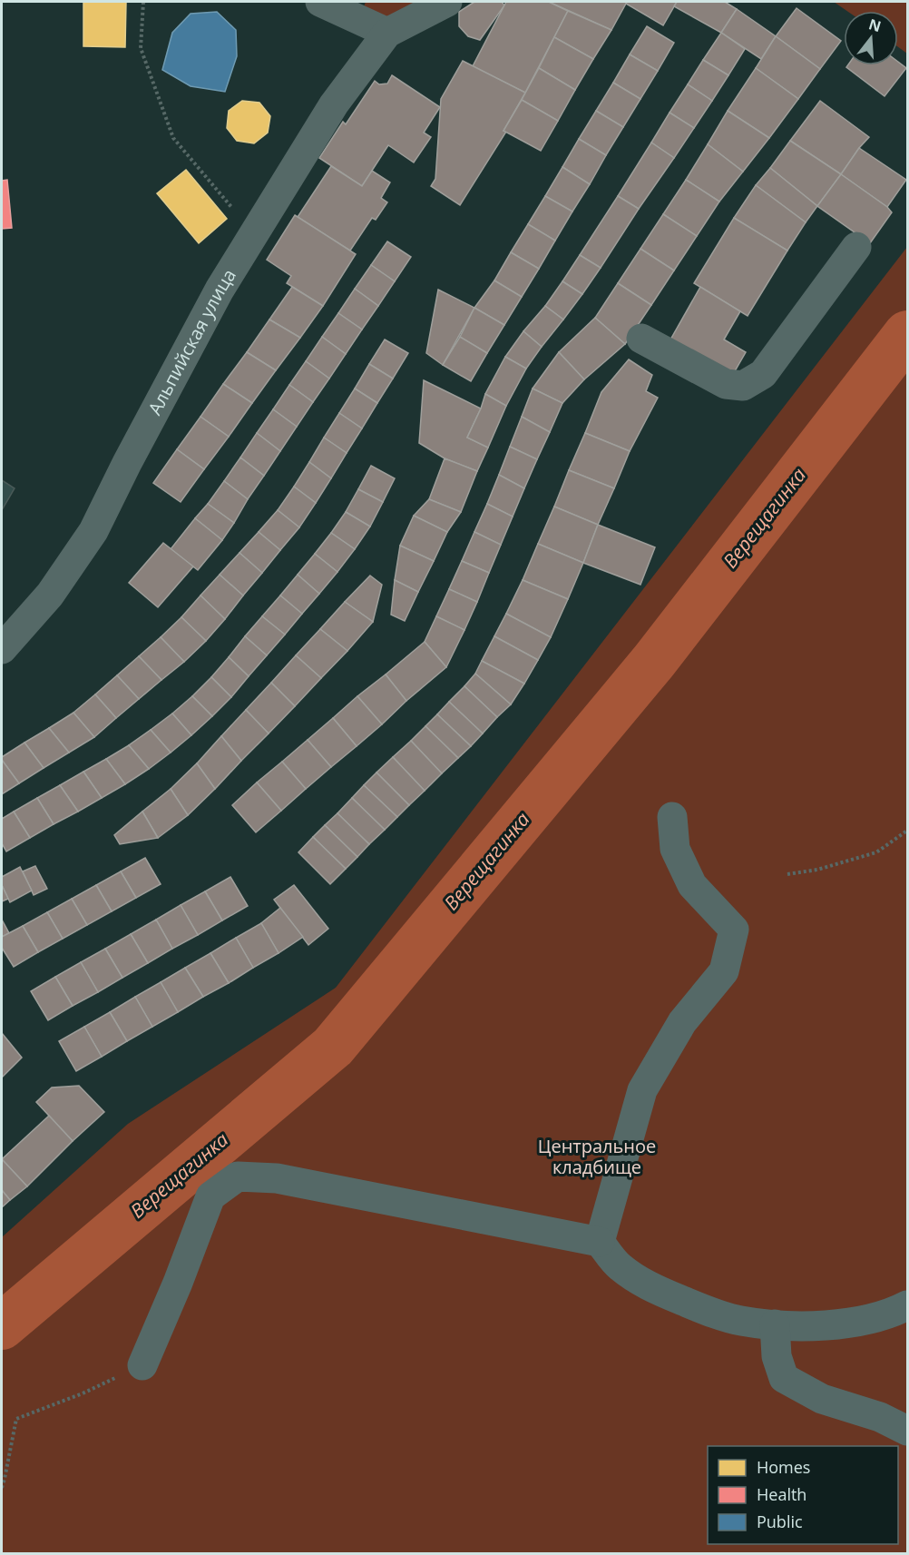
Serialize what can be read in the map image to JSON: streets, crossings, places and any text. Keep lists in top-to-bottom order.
{
  "streets": {
    "street": ["Альпийская улица"]
  },
  "water": ["Верещагинка"],
  "parks": ["Центральное кладбище"],
  "legend": ["Homes", "Health", "Public"],
  "north": "top"
}
